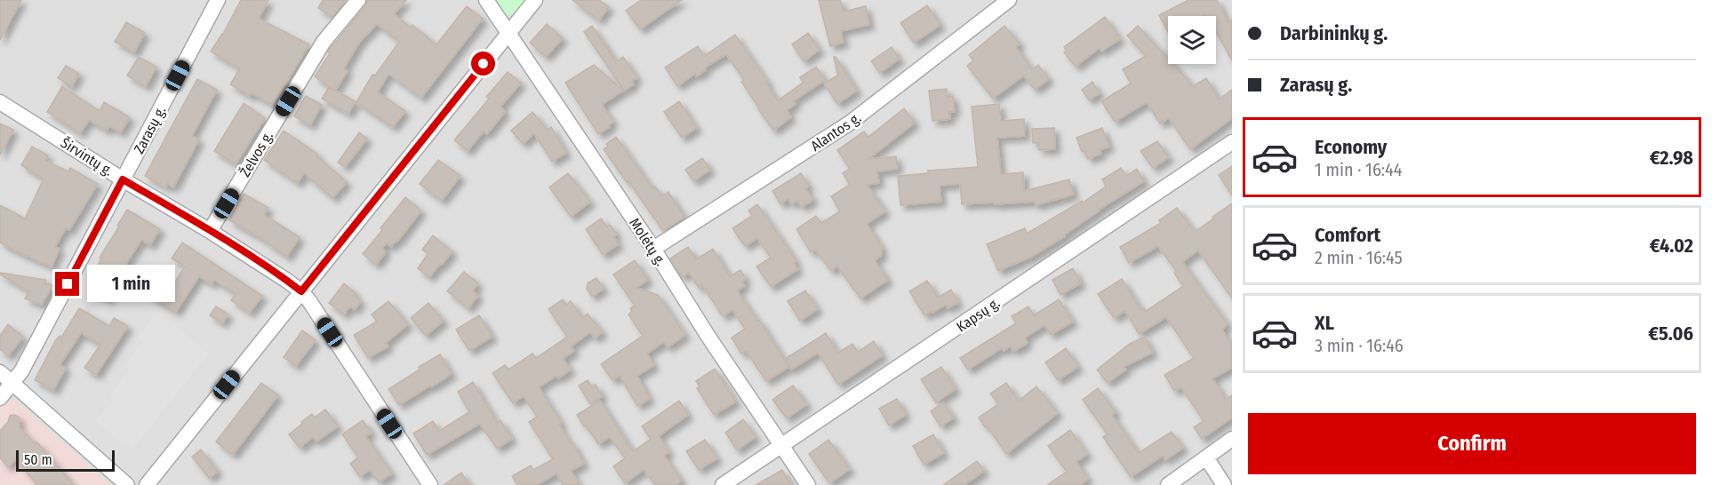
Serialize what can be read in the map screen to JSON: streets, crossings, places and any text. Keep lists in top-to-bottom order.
{
  "streets": {
    "street": [
      "Zarasų g.",
      "Alantos g.",
      "Želvos g.",
      "Širvintų g.",
      "Molėtų g.",
      "Kapsų g."
    ]
  },
  "crossings": [
    ["Zarasų g.", "Širvintų g."],
    ["Alantos g.", "Molėtų g."],
    ["Želvos g.", "Širvintų g."],
    ["Molėtų g.", "Kapsų g."]
  ],
  "scale_bar": "50 m",
  "page": {
    "banner": ["Darbininkų g.", "Zarasų g."],
    "list": [
      {
        "name": "Economy",
        "note": "1 min · 16:44",
        "value": "€2.98"
      },
      {
        "name": "Comfort",
        "note": "2 min · 16:45",
        "value": "€4.02"
      },
      {
        "name": "XL",
        "note": "3 min · 16:46",
        "value": "€5.06"
      }
    ],
    "bubble": "1 min",
    "buttons": "Confirm",
    "scale": "50 m"
  }
}
